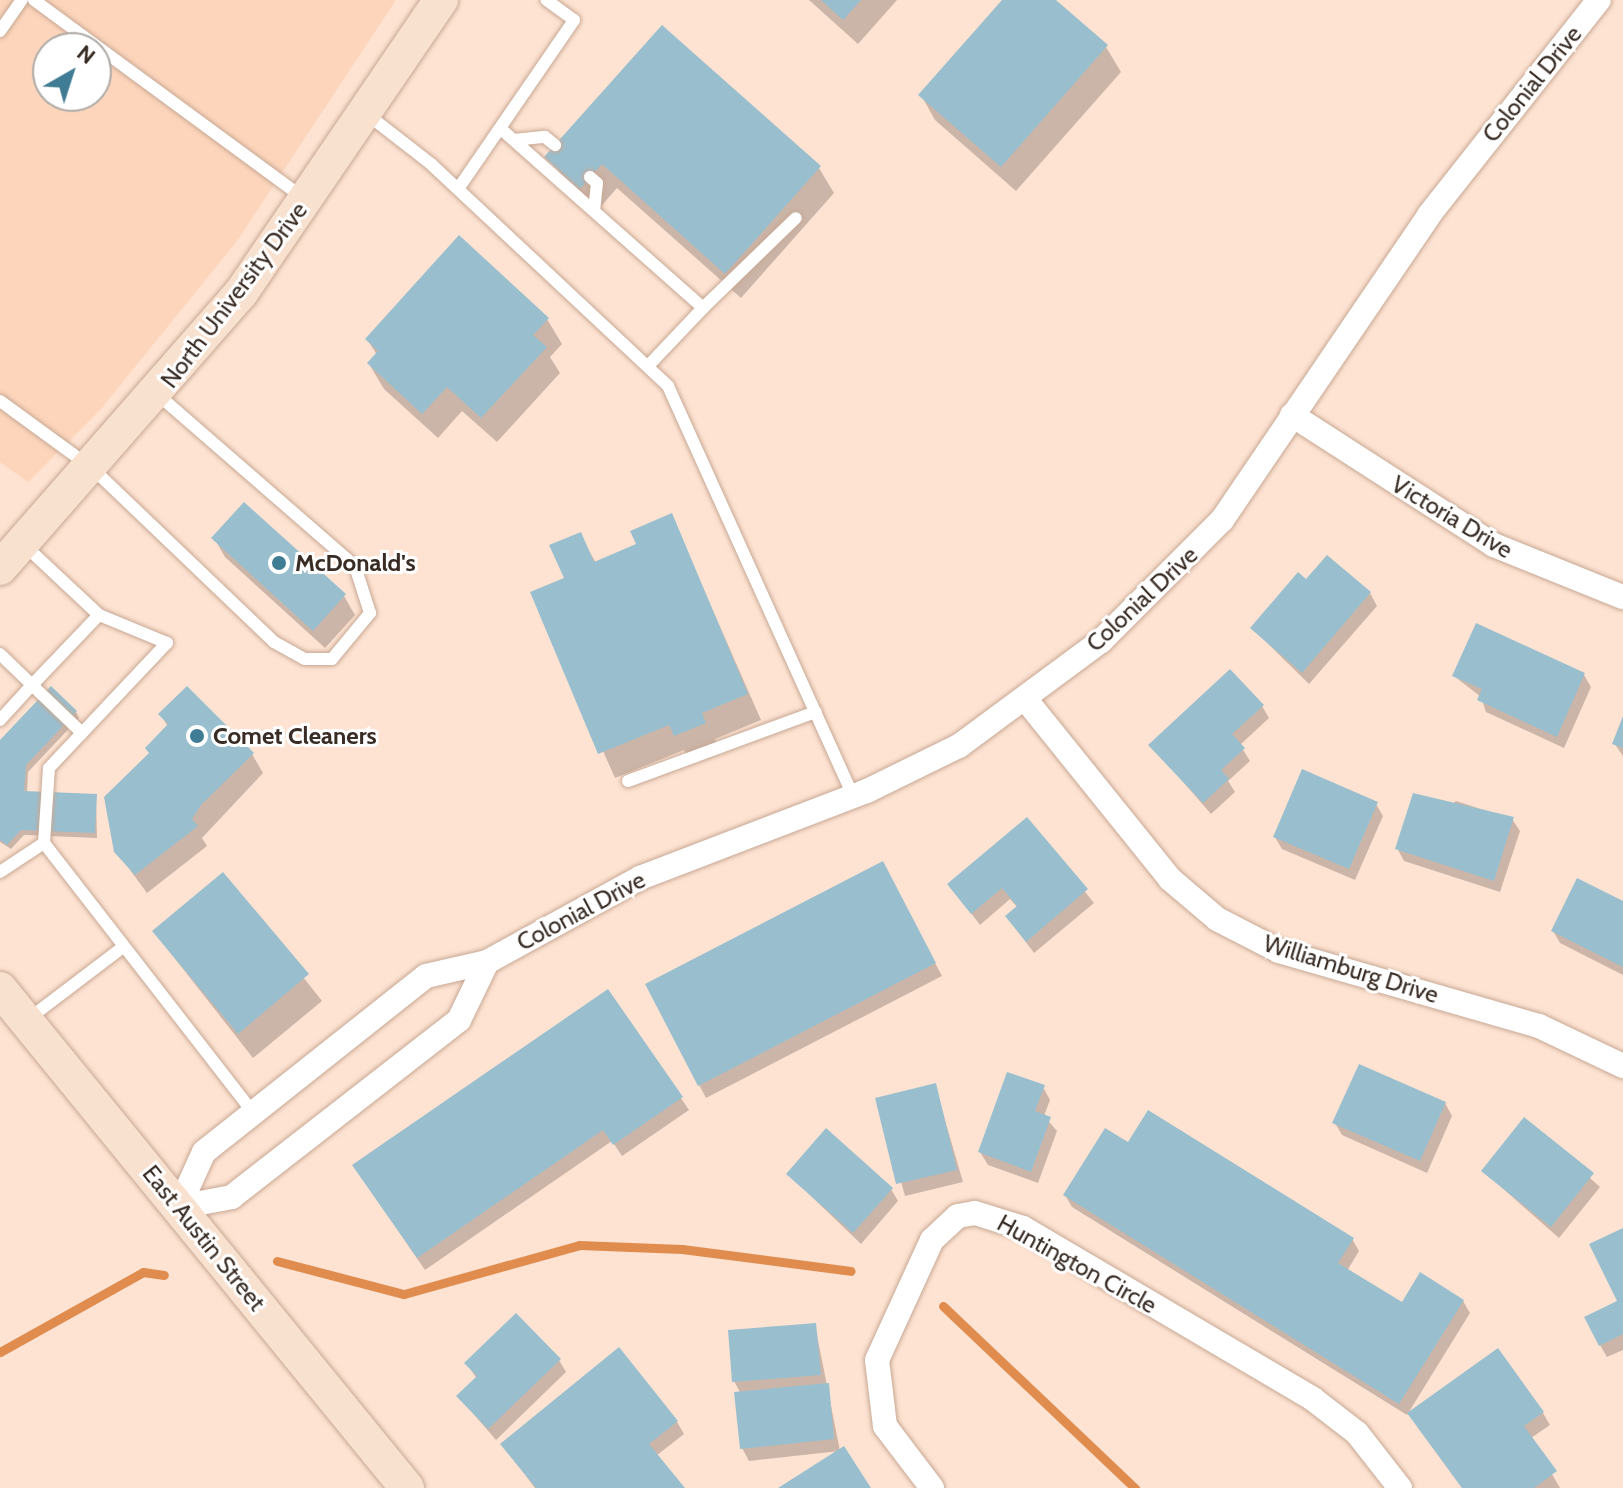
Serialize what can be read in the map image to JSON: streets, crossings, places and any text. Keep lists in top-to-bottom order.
{
  "streets": {
    "main road": ["North University Drive", "East Austin Street"],
    "street": [
      "Colonial Drive",
      "Victoria Drive",
      "Williamburg Drive",
      "Huntington Circle"
    ]
  },
  "crossings": [
    ["Colonial Drive", "Victoria Drive"],
    ["Colonial Drive", "Williamburg Drive"],
    ["Colonial Drive", "East Austin Street"]
  ],
  "places": ["McDonald's", "Comet Cleaners"],
  "north": "top right"
}
